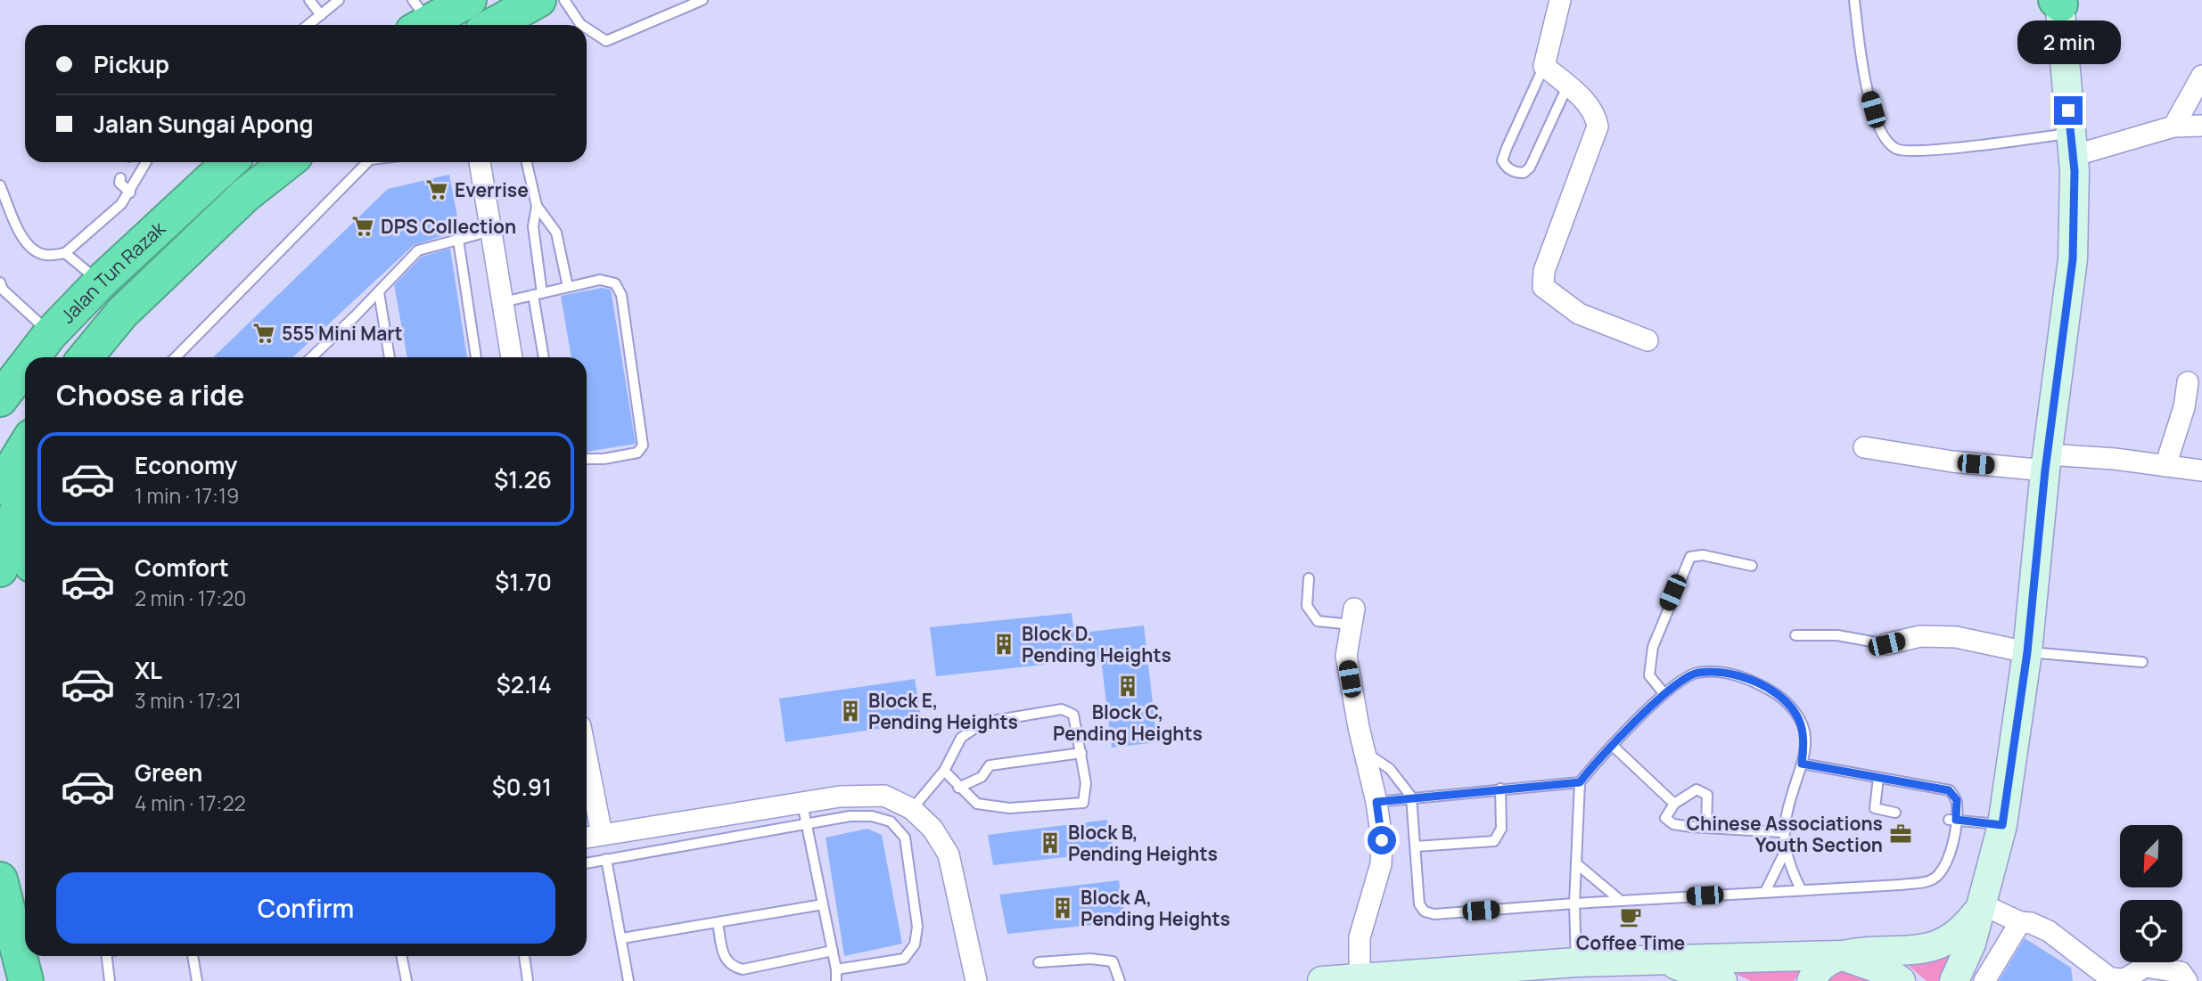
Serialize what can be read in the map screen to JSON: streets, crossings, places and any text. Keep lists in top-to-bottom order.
{
  "streets": {
    "highway": ["Jalan Tun Razak"]
  },
  "places": {
    "supermarket": ["Everrise", "DPS Collection", "555 Mini Mart"],
    "building": [
      "Block D. Pending Heights",
      "Block C, Pending Heights",
      "Block E, Pending Heights",
      "Block B, Pending Heights",
      "Block A, Pending Heights"
    ],
    "office": ["Chinese Associations Youth Section"],
    "cafe": ["Coffee Time"]
  },
  "north": "bottom left",
  "page": {
    "bubble": "2 min",
    "banner": ["Pickup", "Jalan Sungai Apong"],
    "heading": "Choose a ride",
    "list": [
      {
        "name": "Economy",
        "note": "1 min · 17:19",
        "value": "$1.26"
      },
      {
        "name": "Comfort",
        "note": "2 min · 17:20",
        "value": "$1.70"
      },
      {
        "name": "XL",
        "note": "3 min · 17:21",
        "value": "$2.14"
      },
      {
        "name": "Green",
        "note": "4 min · 17:22",
        "value": "$0.91"
      }
    ],
    "buttons": "Confirm"
  }
}
